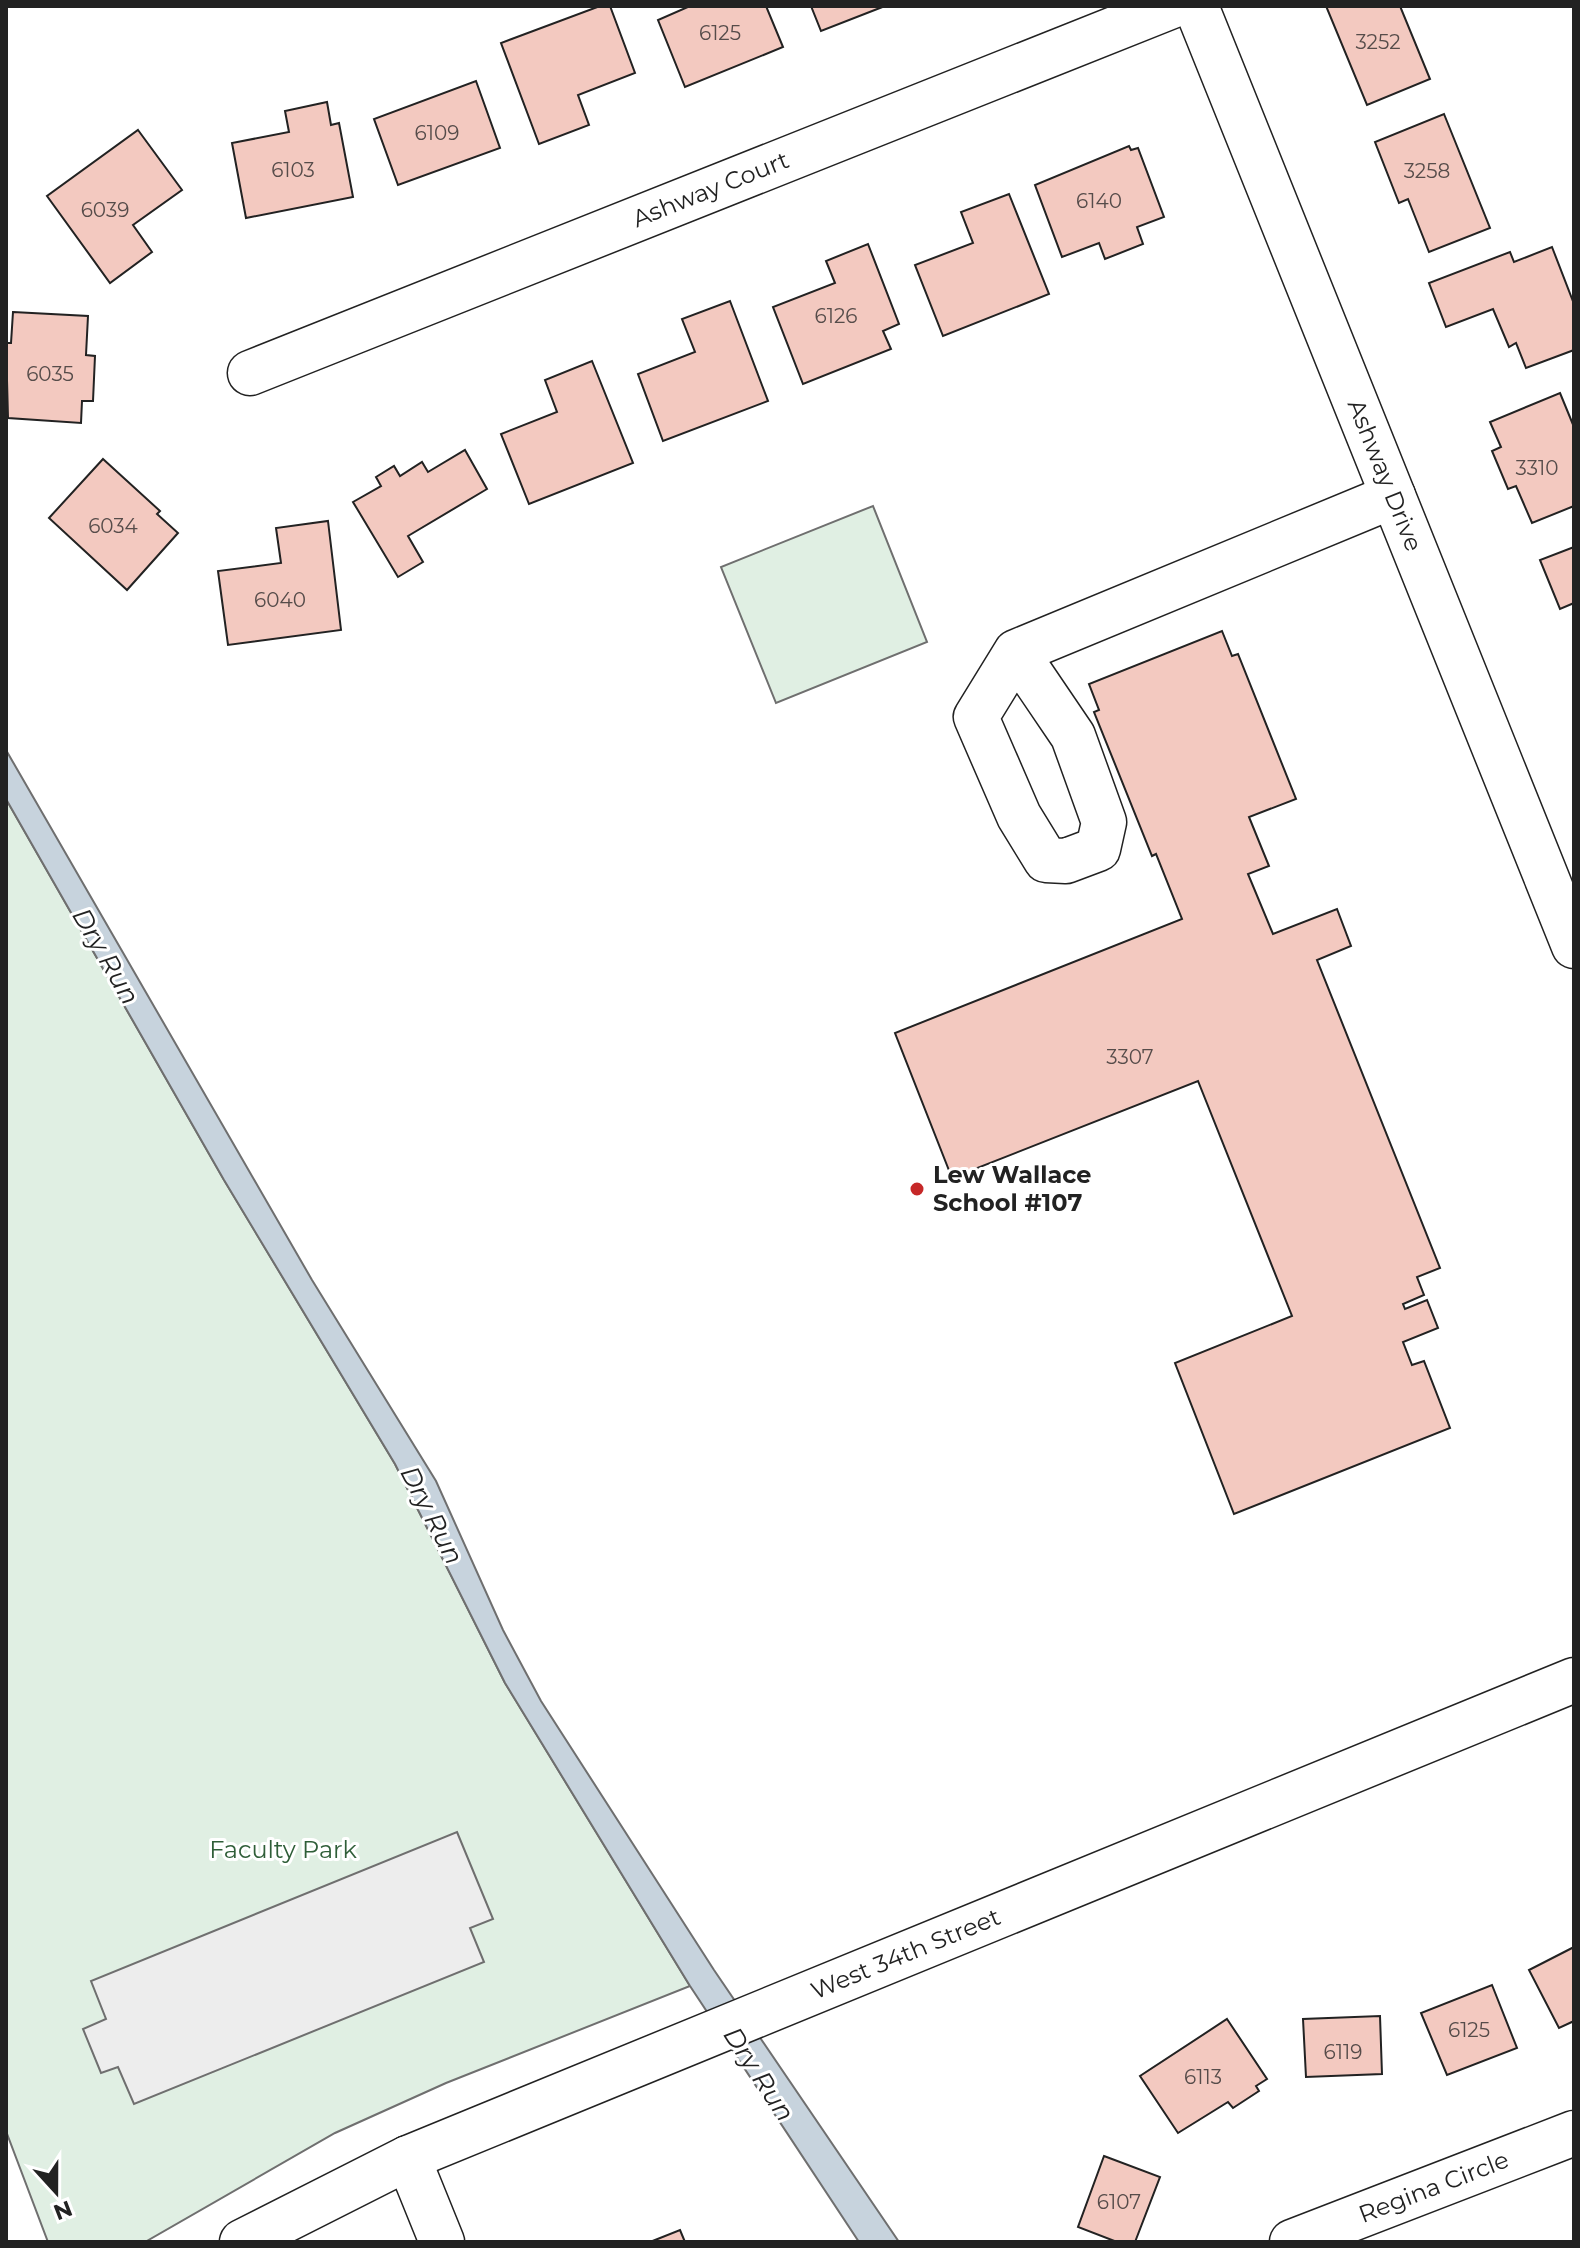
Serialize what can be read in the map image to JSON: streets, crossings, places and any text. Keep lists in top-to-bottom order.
{
  "streets": {
    "street": [
      "Ashway Court",
      "Ashway Drive",
      "West 34th Street",
      "Regina Circle"
    ]
  },
  "water": ["Dry Run"],
  "parks": ["Faculty Park"],
  "places": ["Lew Wallace School #107"],
  "house_numbers": [
    "6125",
    "3252",
    "6109",
    "6103",
    "3258",
    "6140",
    "6039",
    "6126",
    "6035",
    "3310",
    "6034",
    "6040",
    "3307",
    "6125",
    "6119",
    "6113",
    "6107"
  ],
  "north": "bottom"
}
